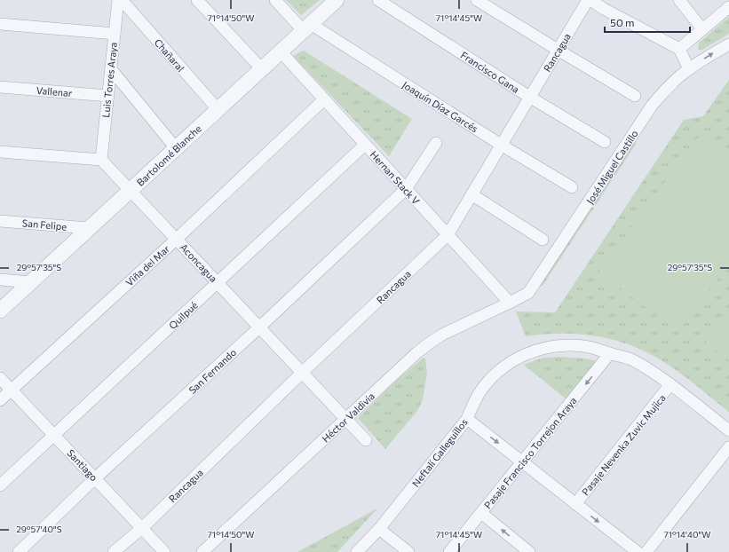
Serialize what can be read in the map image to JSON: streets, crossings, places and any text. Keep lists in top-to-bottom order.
{
  "streets": {
    "street": [
      "Rancagua",
      "Chañaral",
      "Francisco Gana",
      "Luis Torres Araya",
      "Vallenar",
      "Joaquín Díaz Garcés",
      "Bartolomé Blanche",
      "José Miguel Castillo",
      "Hernan Stack V",
      "San Felipe",
      "Aconcagua",
      "Viña del Mar",
      "Quilpué",
      "San Fernando",
      "Héctor Valdivia",
      "Pasaje Nevenka Zuvic Mujica",
      "Neftalí Galleguillos",
      "Pasaje Francisco Torrejon Araya",
      "Santiago"
    ]
  },
  "crossings": [
    ["Rancagua", "Francisco Gana"],
    ["Rancagua", "Joaquín Díaz Garcés"],
    ["Rancagua", "Hernan Stack V"],
    ["Rancagua", "Aconcagua"],
    ["Rancagua", "Santiago"],
    ["Chañaral", "Bartolomé Blanche"],
    ["Luis Torres Araya", "Vallenar"],
    ["Luis Torres Araya", "Aconcagua"],
    ["Joaquín Díaz Garcés", "Bartolomé Blanche"],
    ["Bartolomé Blanche", "Hernan Stack V"],
    ["Bartolomé Blanche", "San Felipe"],
    ["Bartolomé Blanche", "Aconcagua"],
    ["José Miguel Castillo", "Hernan Stack V"],
    ["José Miguel Castillo", "Héctor Valdivia"],
    ["Hernan Stack V", "Viña del Mar"],
    ["Hernan Stack V", "Quilpué"],
    ["Hernan Stack V", "San Fernando"],
    ["Hernan Stack V", "Héctor Valdivia"],
    ["Aconcagua", "Viña del Mar"],
    ["Aconcagua", "Quilpué"],
    ["Aconcagua", "San Fernando"],
    ["Aconcagua", "Héctor Valdivia"],
    ["Viña del Mar", "Santiago"],
    ["Quilpué", "Santiago"],
    ["San Fernando", "Santiago"],
    ["Pasaje Nevenka Zuvic Mujica", "Neftalí Galleguillos"],
    ["Neftalí Galleguillos", "Pasaje Francisco Torrejon Araya"]
  ],
  "one_way": ["Pasaje Francisco Torrejon Araya"],
  "scale_bar": "50 m",
  "coordinates": [
    "71°14'50\"W",
    "71°14'45\"W",
    "29°57'35\"S",
    "29°57'40\"S",
    "71°14'40\"W"
  ]
}
